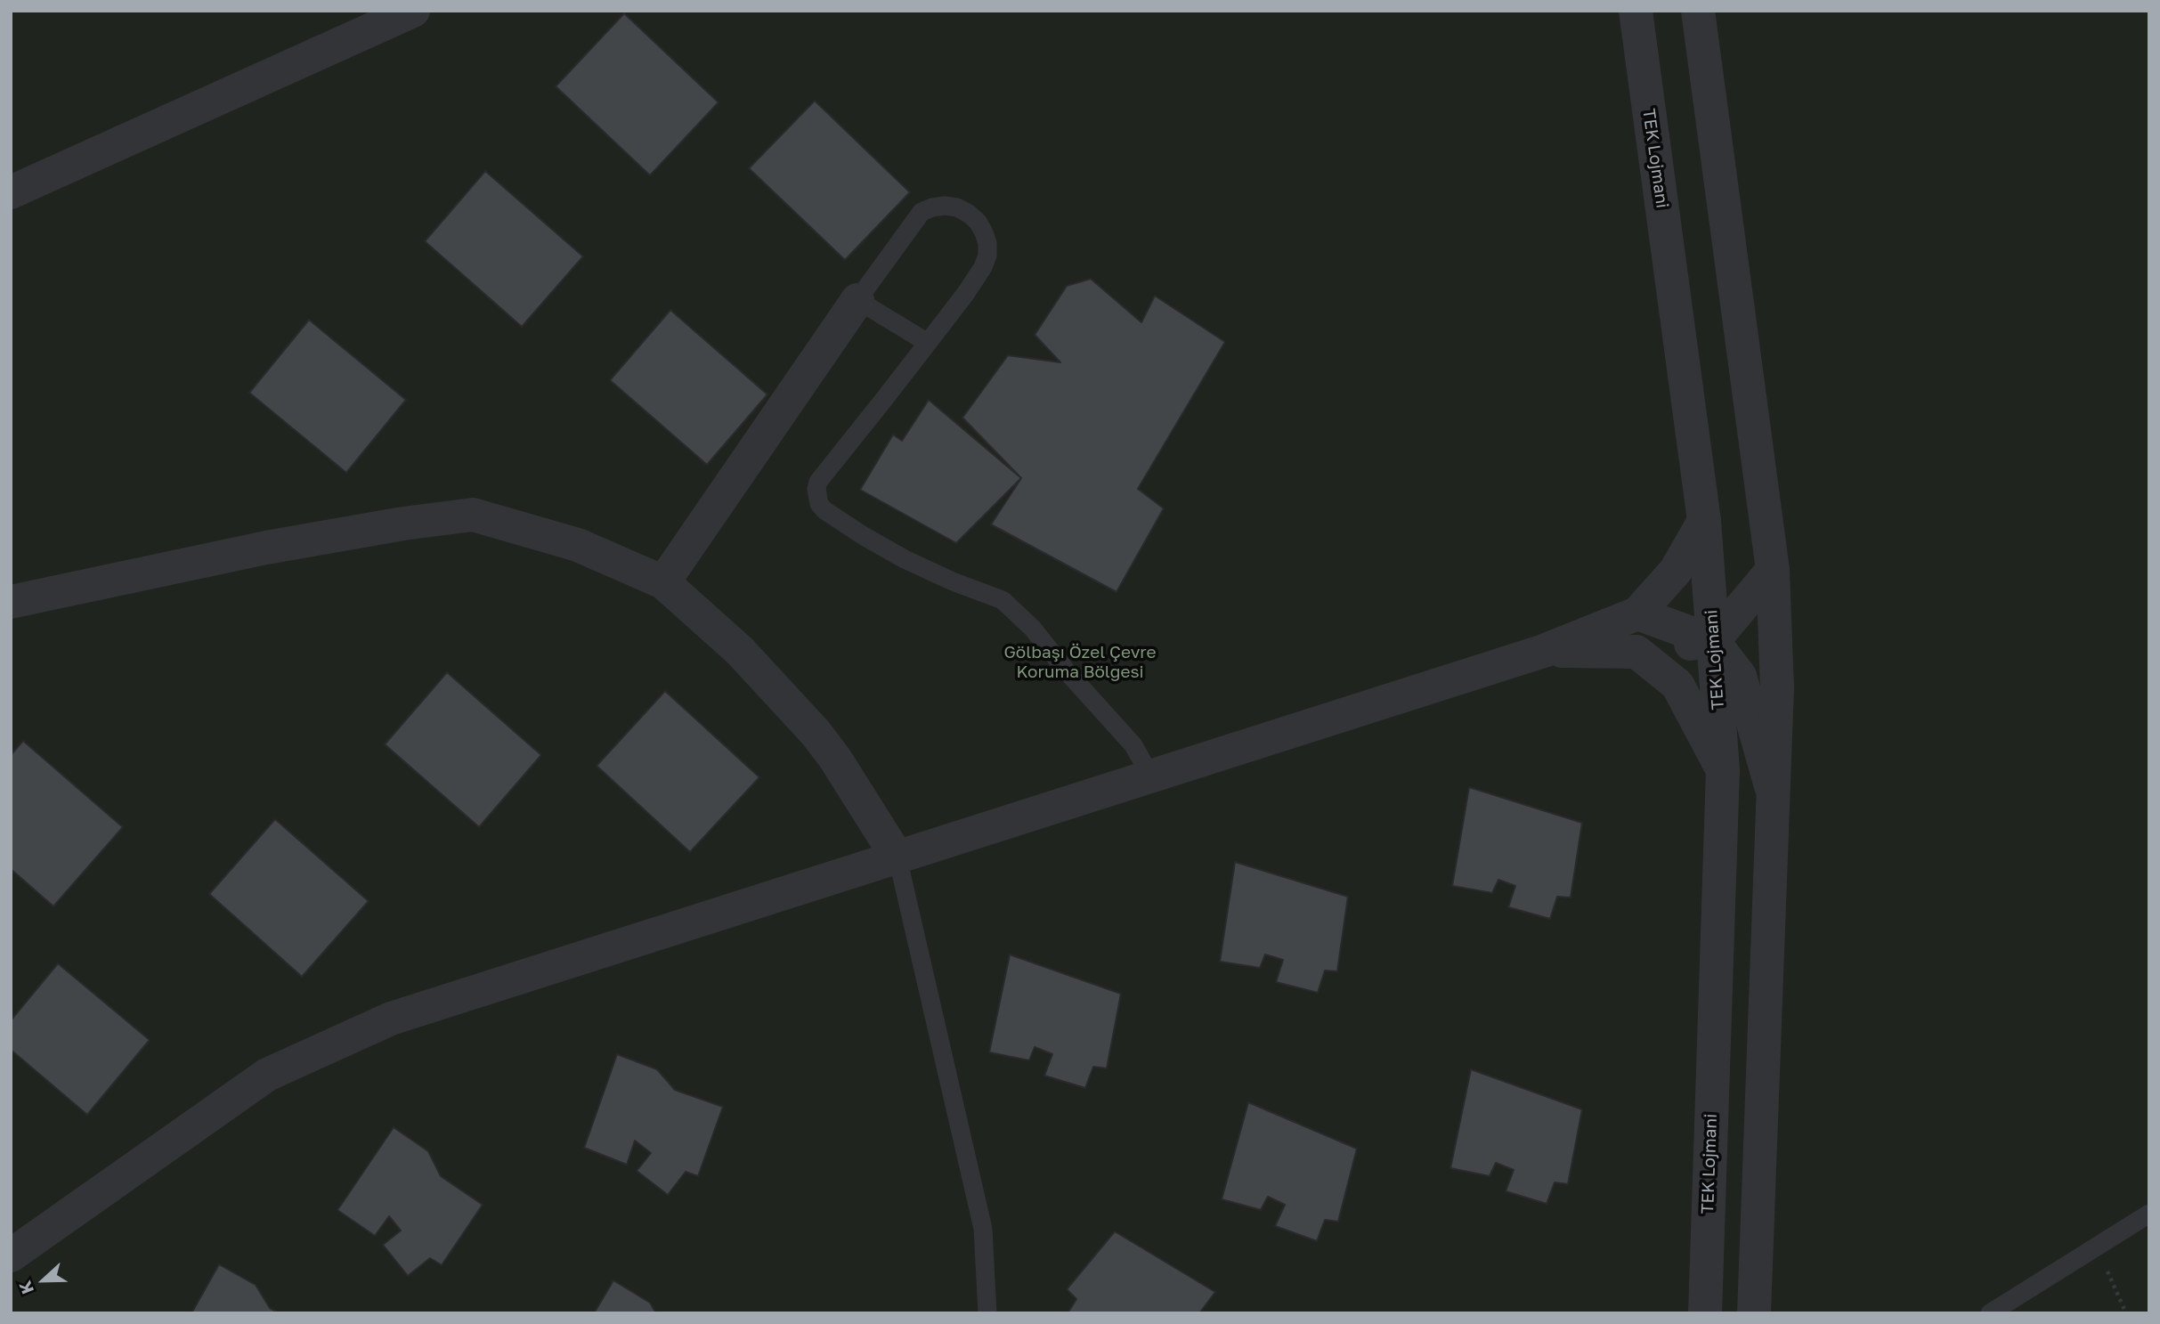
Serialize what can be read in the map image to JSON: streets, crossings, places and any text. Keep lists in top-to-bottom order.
{
  "streets": {
    "street": ["TEK Lojmani"]
  },
  "parks": ["Gölbaşı Özel Çevre Koruma Bölgesi"],
  "north": "left"
}
